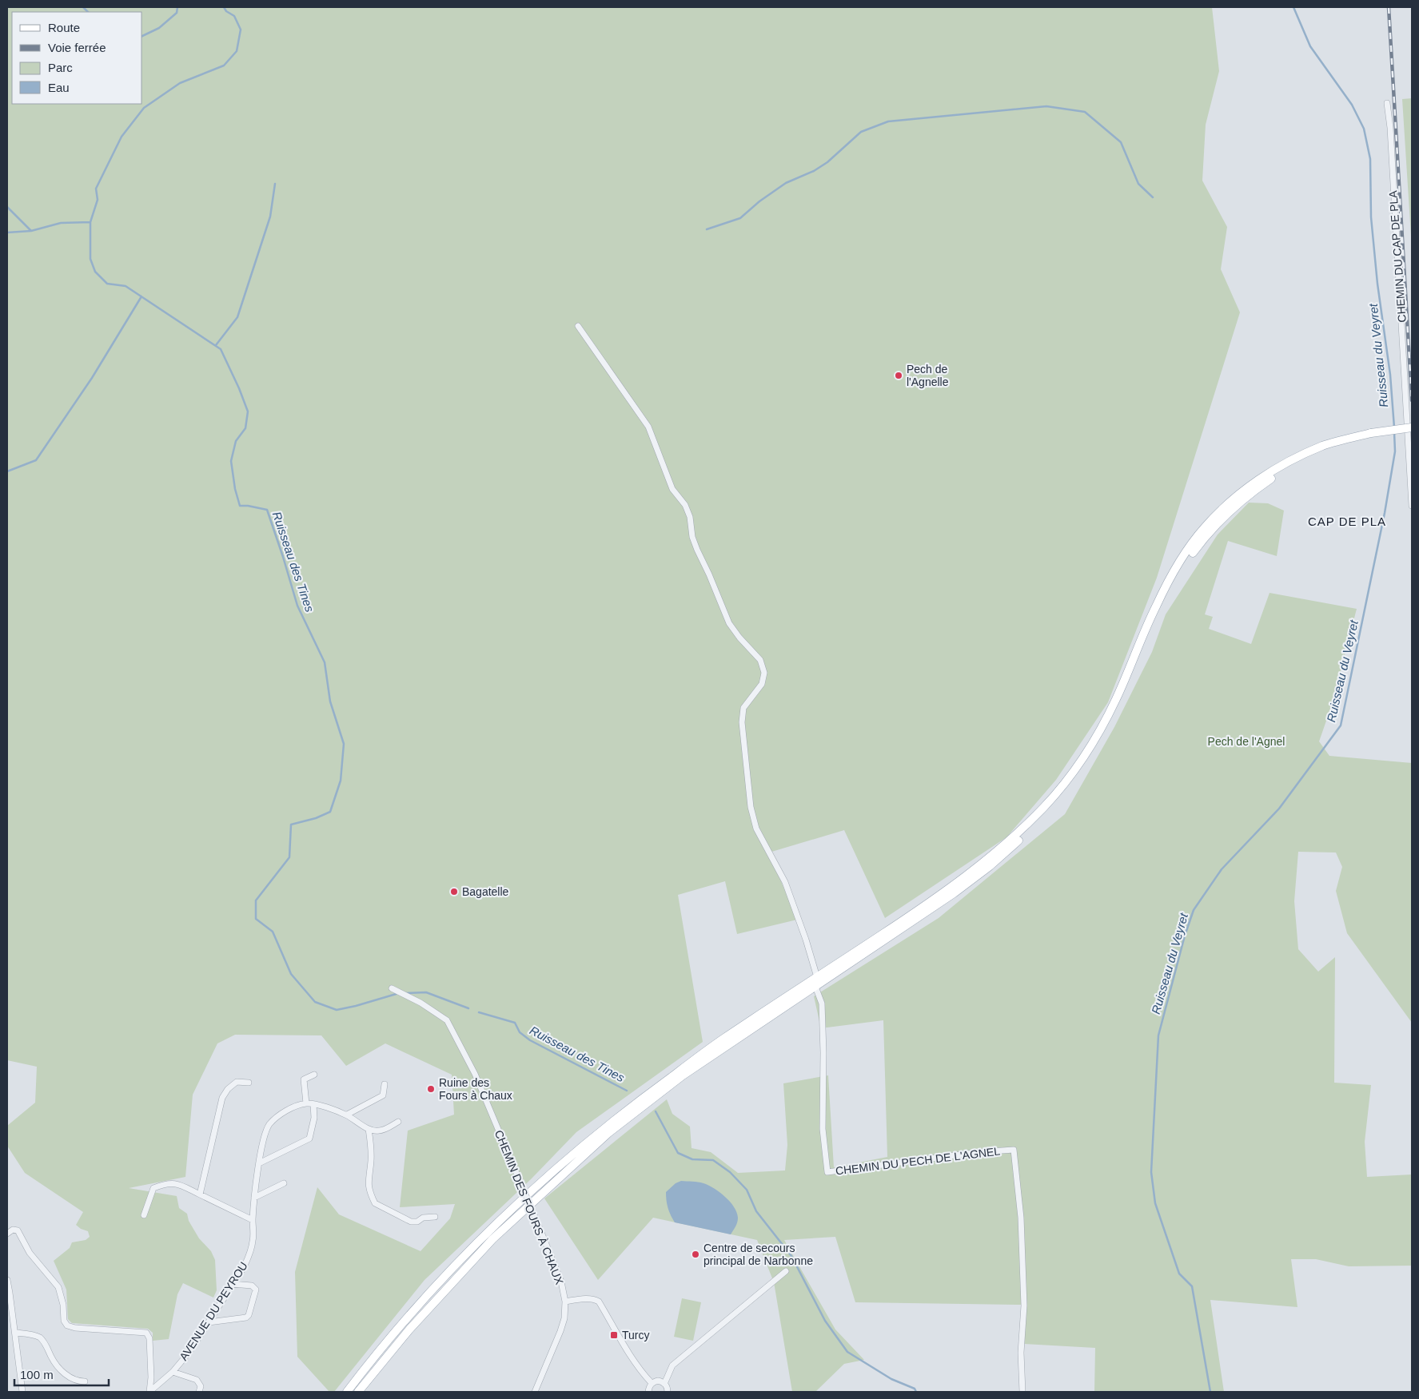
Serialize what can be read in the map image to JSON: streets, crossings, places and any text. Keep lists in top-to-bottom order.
{
  "streets": {
    "street": [
      "CHEMIN DU CAP DE PLA",
      "CHEMIN DU PECH DE L'AGNEL",
      "CHEMIN DES FOURS À CHAUX",
      "AVENUE DU PEYROU"
    ]
  },
  "districts": ["CAP DE PLA"],
  "water": ["Ruisseau du Veyret", "Ruisseau des Tines"],
  "parks": ["Pech de l'Agnel"],
  "places": {
    "other": [
      "Pech de l'Agnelle",
      "Bagatelle",
      "Ruine des Fours à Chaux",
      "Centre de secours principal de Narbonne"
    ],
    "transit": ["Turcy"]
  },
  "legend": [
    "Route",
    "Voie ferrée",
    "Parc",
    "Eau"
  ],
  "scale_bar": "100 m"
}
